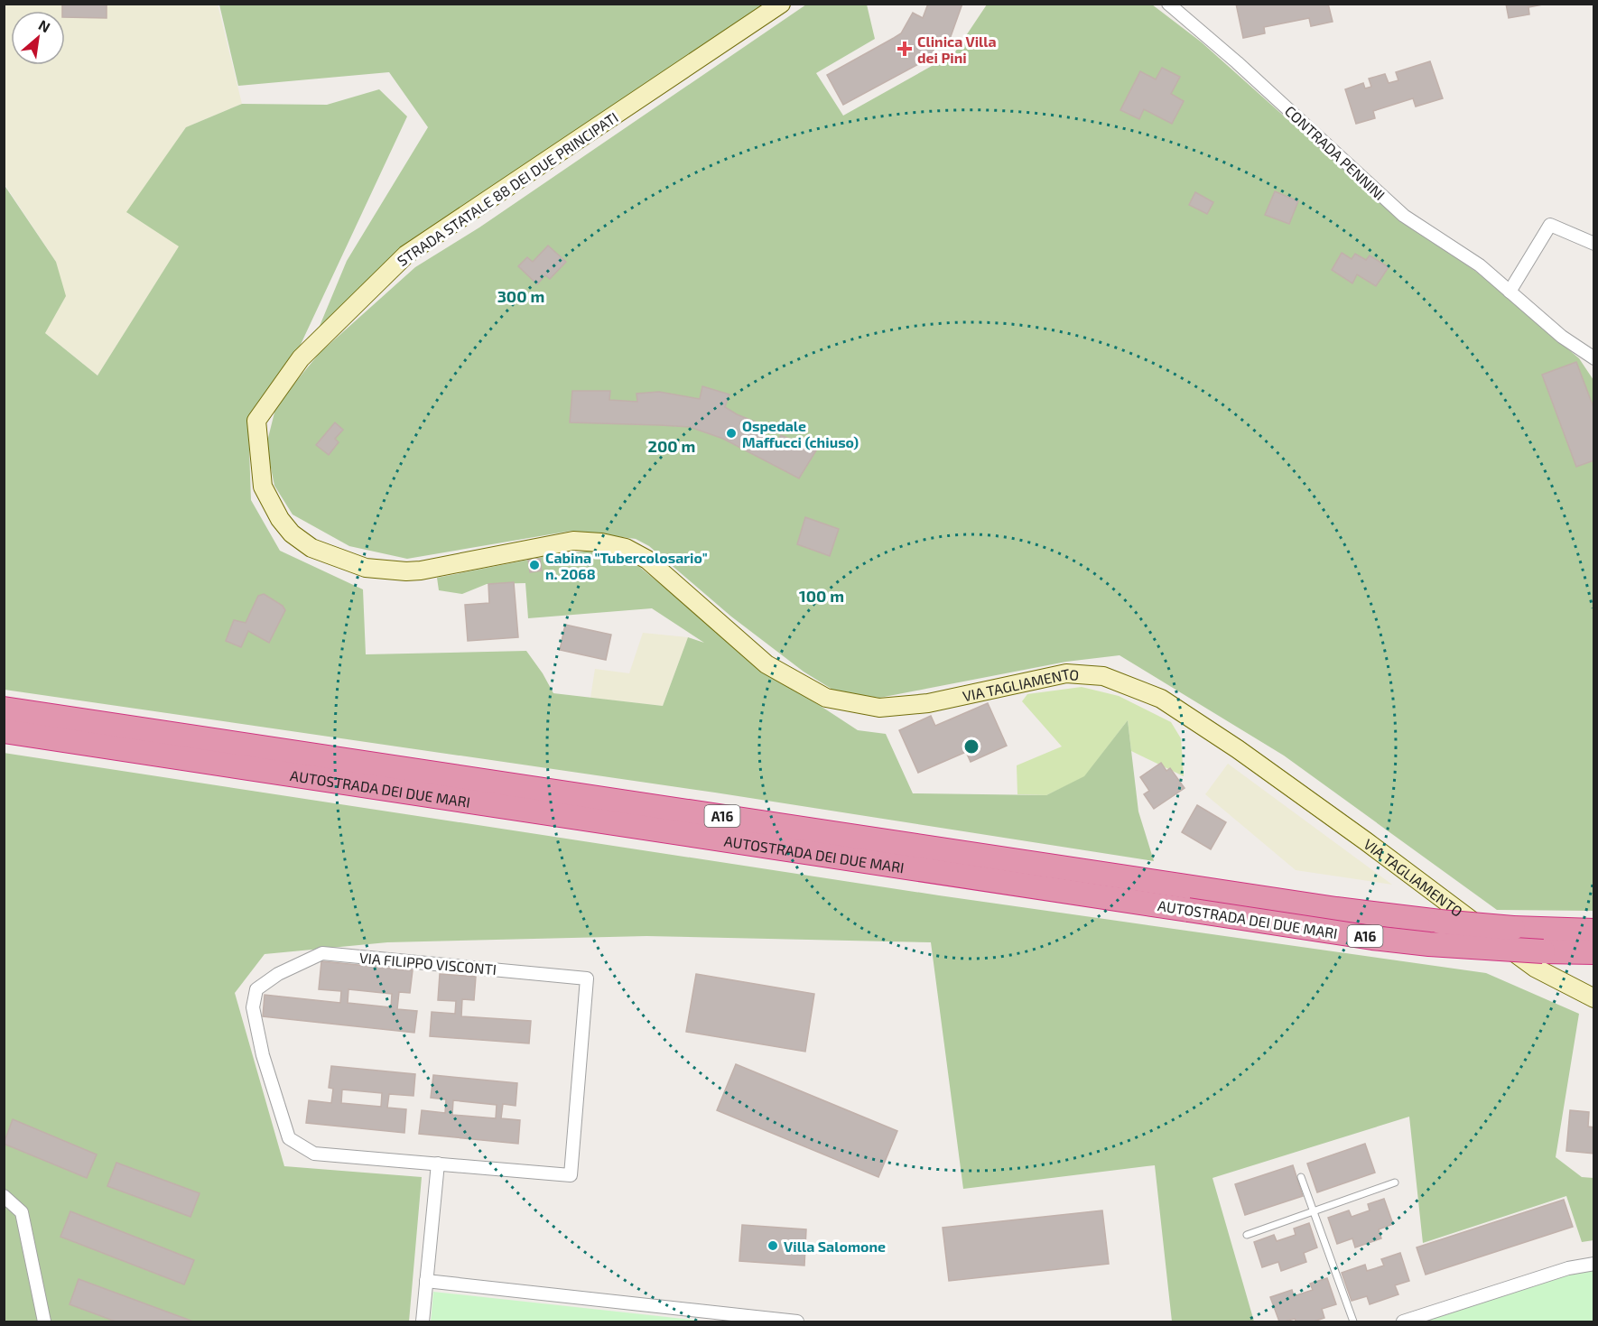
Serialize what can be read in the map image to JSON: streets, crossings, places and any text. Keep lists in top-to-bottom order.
{
  "streets": {
    "highway": ["AUTOSTRADA DEI DUE MARI", "A16"],
    "main road": ["STRADA STATALE 88 DEI DUE PRINCIPATI", "VIA TAGLIAMENTO"],
    "street": ["CONTRADA PENNINI", "VIA FILIPPO VISCONTI"]
  },
  "crossings": [
    ["STRADA STATALE 88 DEI DUE PRINCIPATI", "VIA TAGLIAMENTO"]
  ],
  "places": {
    "health": ["Clinica Villa dei Pini"],
    "other": ["Ospedale Maffucci (chiuso)", "Cabina \"Tubercolosario\" n. 2068", "Villa Salomone"]
  },
  "north": "top right",
  "rings": ["300 m", "200 m", "100 m"]
}
